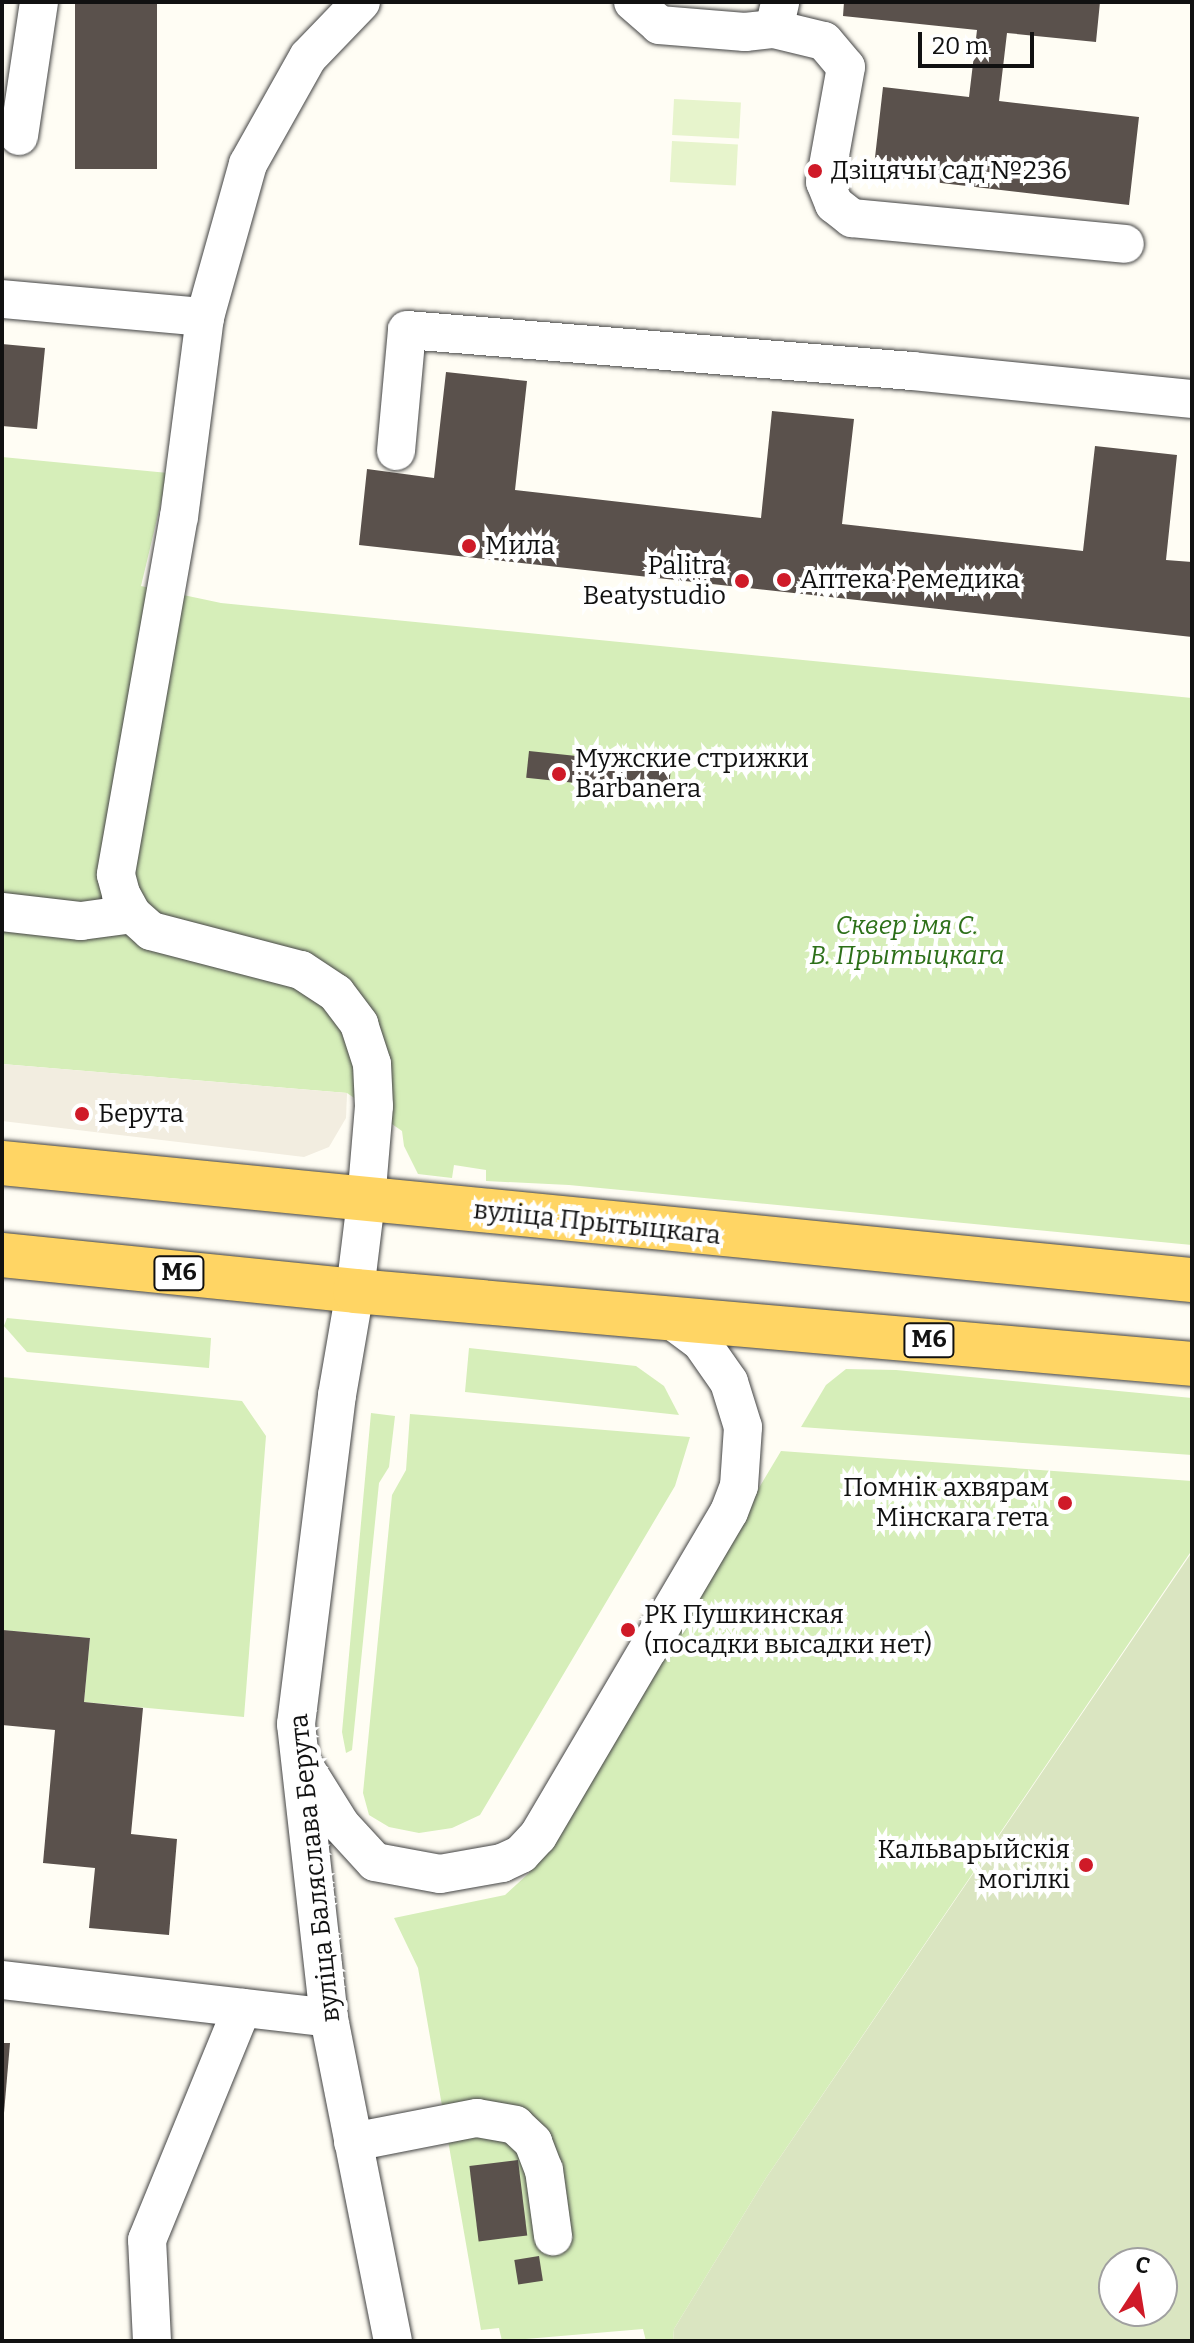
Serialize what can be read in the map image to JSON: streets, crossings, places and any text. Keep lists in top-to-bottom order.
{
  "streets": {
    "main road": ["вуліца Прытыцкага", "М6"],
    "street": ["вуліца Баляслава Берута"]
  },
  "crossings": [
    ["вуліца Прытыцкага", "вуліца Баляслава Берута"],
    ["М6", "вуліца Баляслава Берута"]
  ],
  "parks": ["Сквер імя С. В. Прытыцкага"],
  "places": [
    "Дзіцячы сад №236",
    "Мила",
    "Аптека Ремедика",
    "Palitra Beatystudio",
    "Мужские стрижки Barbanera",
    "Берута",
    "Помнік ахвярам Мінскага гета",
    "РК Пушкинская (посадки высадки нет)",
    "Кальварыйскія могілкі"
  ],
  "scale_bar": "20 m",
  "north": "top"
}
